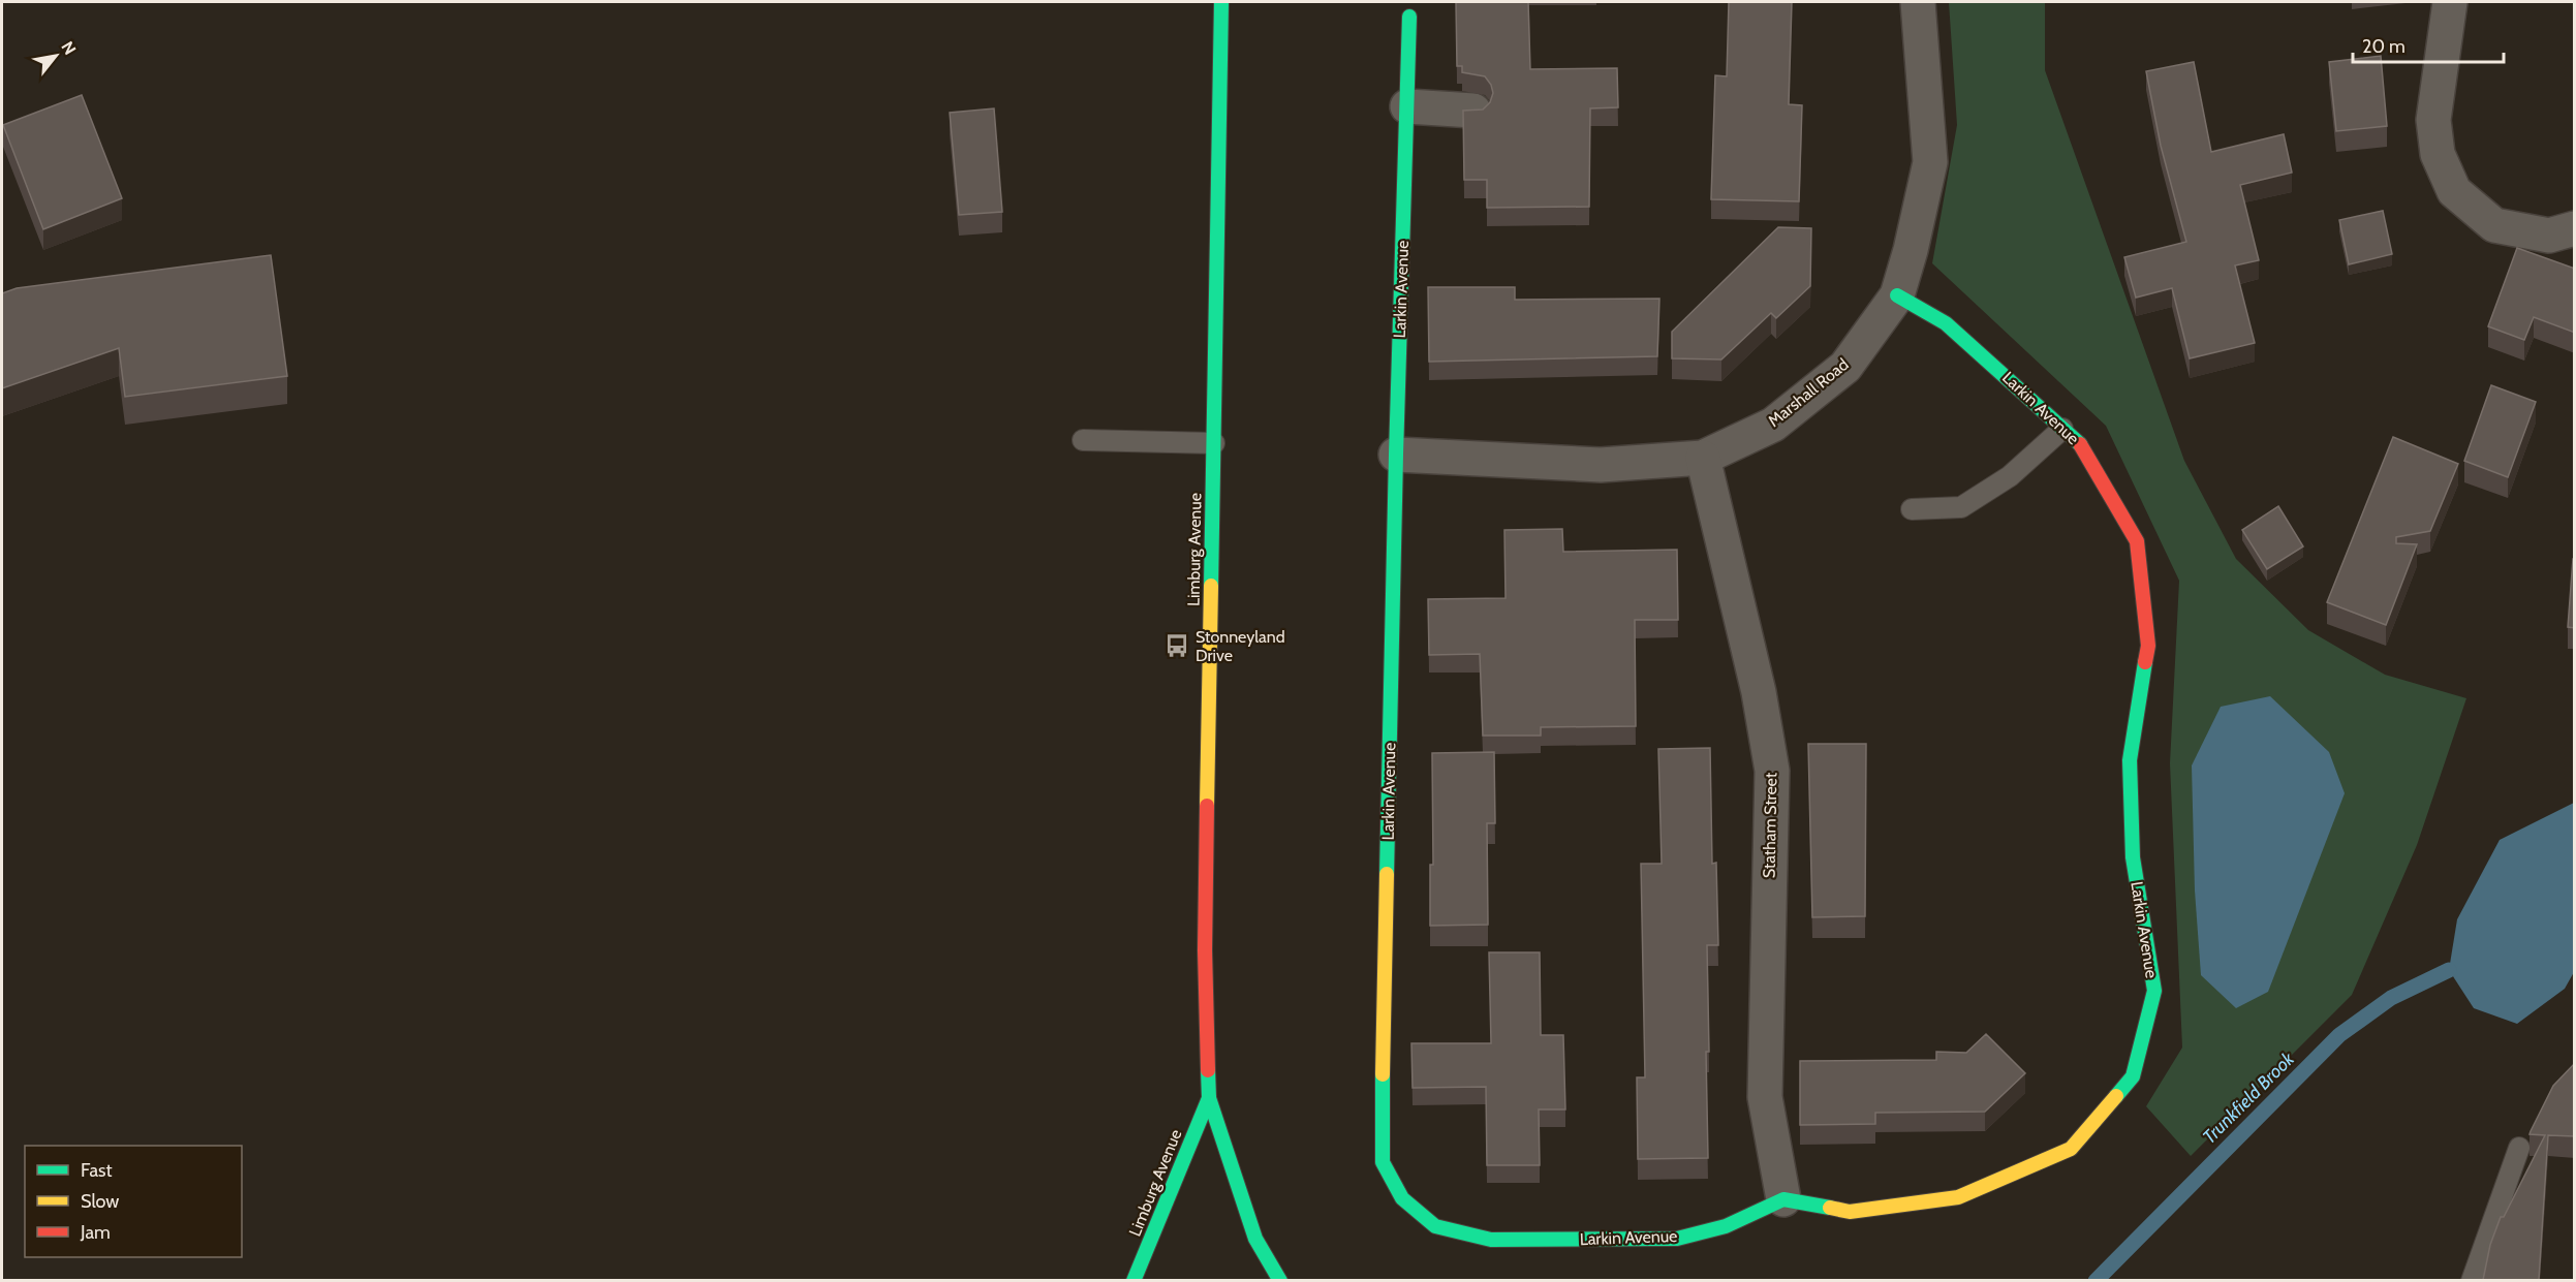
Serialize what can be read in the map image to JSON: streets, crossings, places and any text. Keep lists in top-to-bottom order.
{
  "streets": {
    "street": [
      "Larkin Avenue",
      "Marshall Road",
      "Limburg Avenue",
      "Statham Street"
    ]
  },
  "crossings": [
    ["Larkin Avenue", "Marshall Road"],
    ["Larkin Avenue", "Statham Street"],
    ["Marshall Road", "Statham Street"]
  ],
  "water": ["Trunkfield Brook"],
  "places": {
    "bus stop": ["Stonneyland Drive"]
  },
  "legend": ["Fast", "Slow", "Jam"],
  "scale_bar": "20 m",
  "north": "top right"
}
